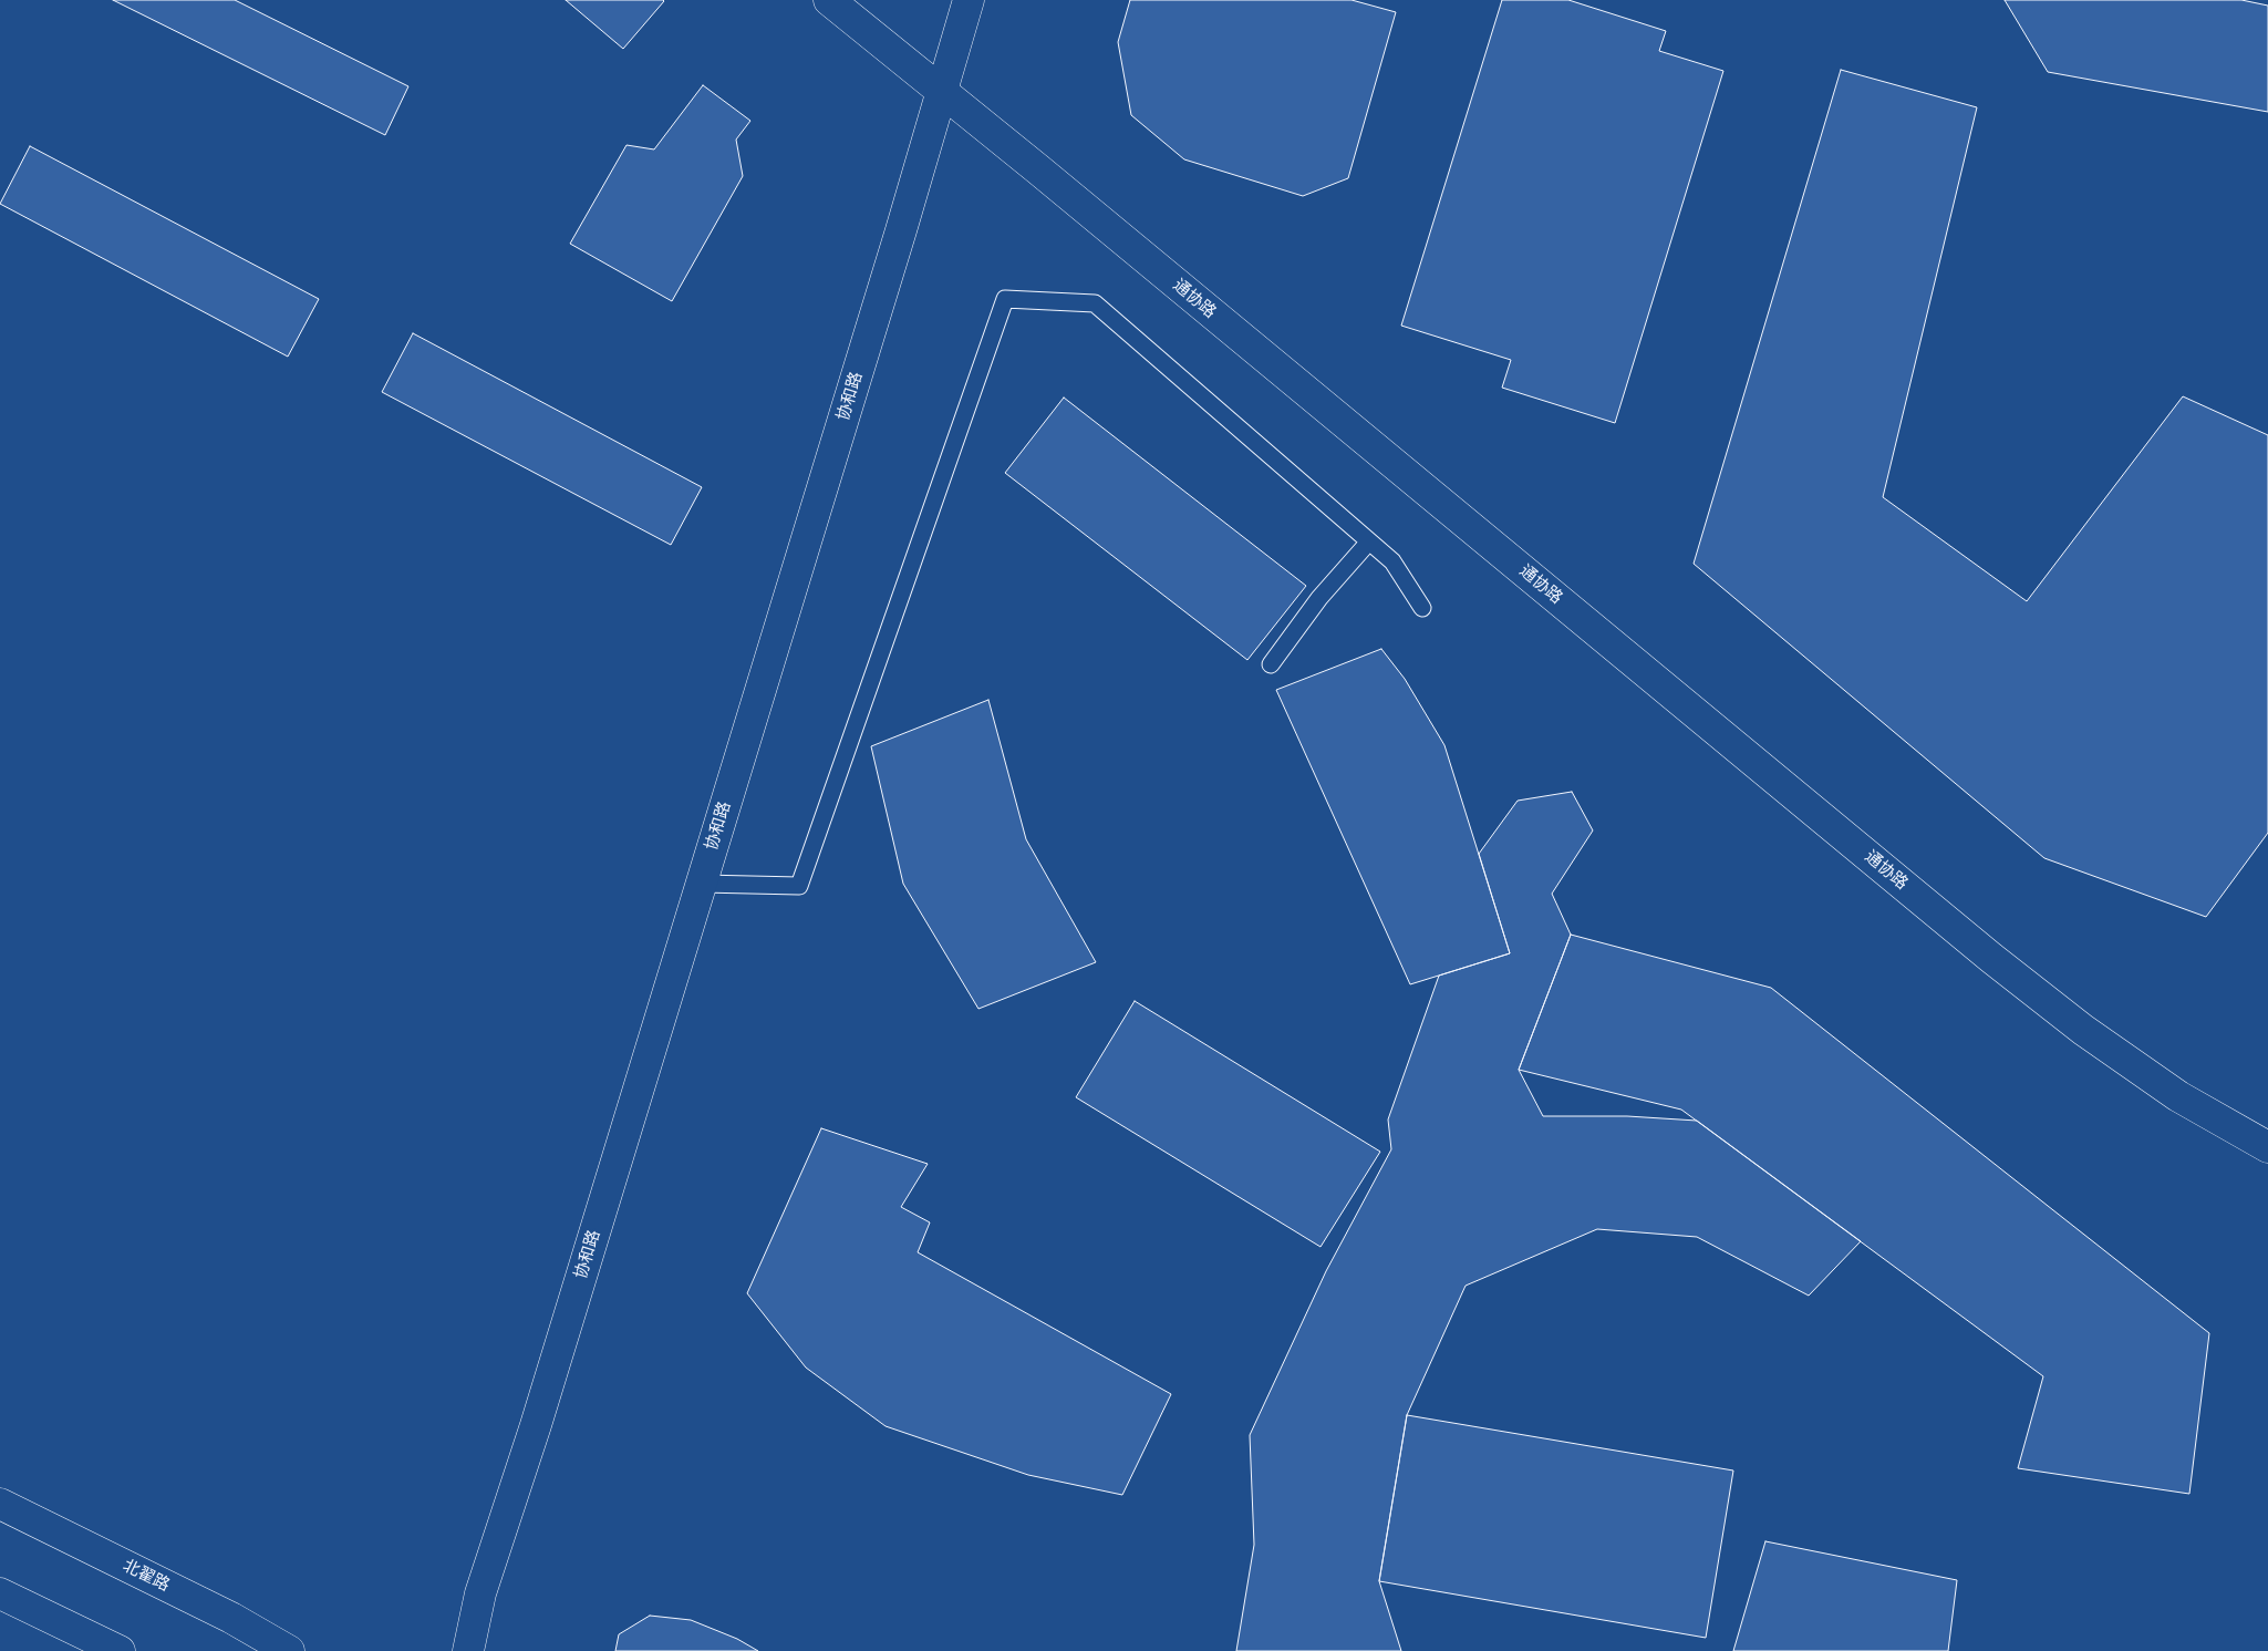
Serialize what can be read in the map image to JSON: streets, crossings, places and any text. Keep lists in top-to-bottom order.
{
  "streets": {
    "main road": ["通协路", "协和路", "北翟路"]
  },
  "crossings": [
    ["通协路", "协和路"]
  ]
}
